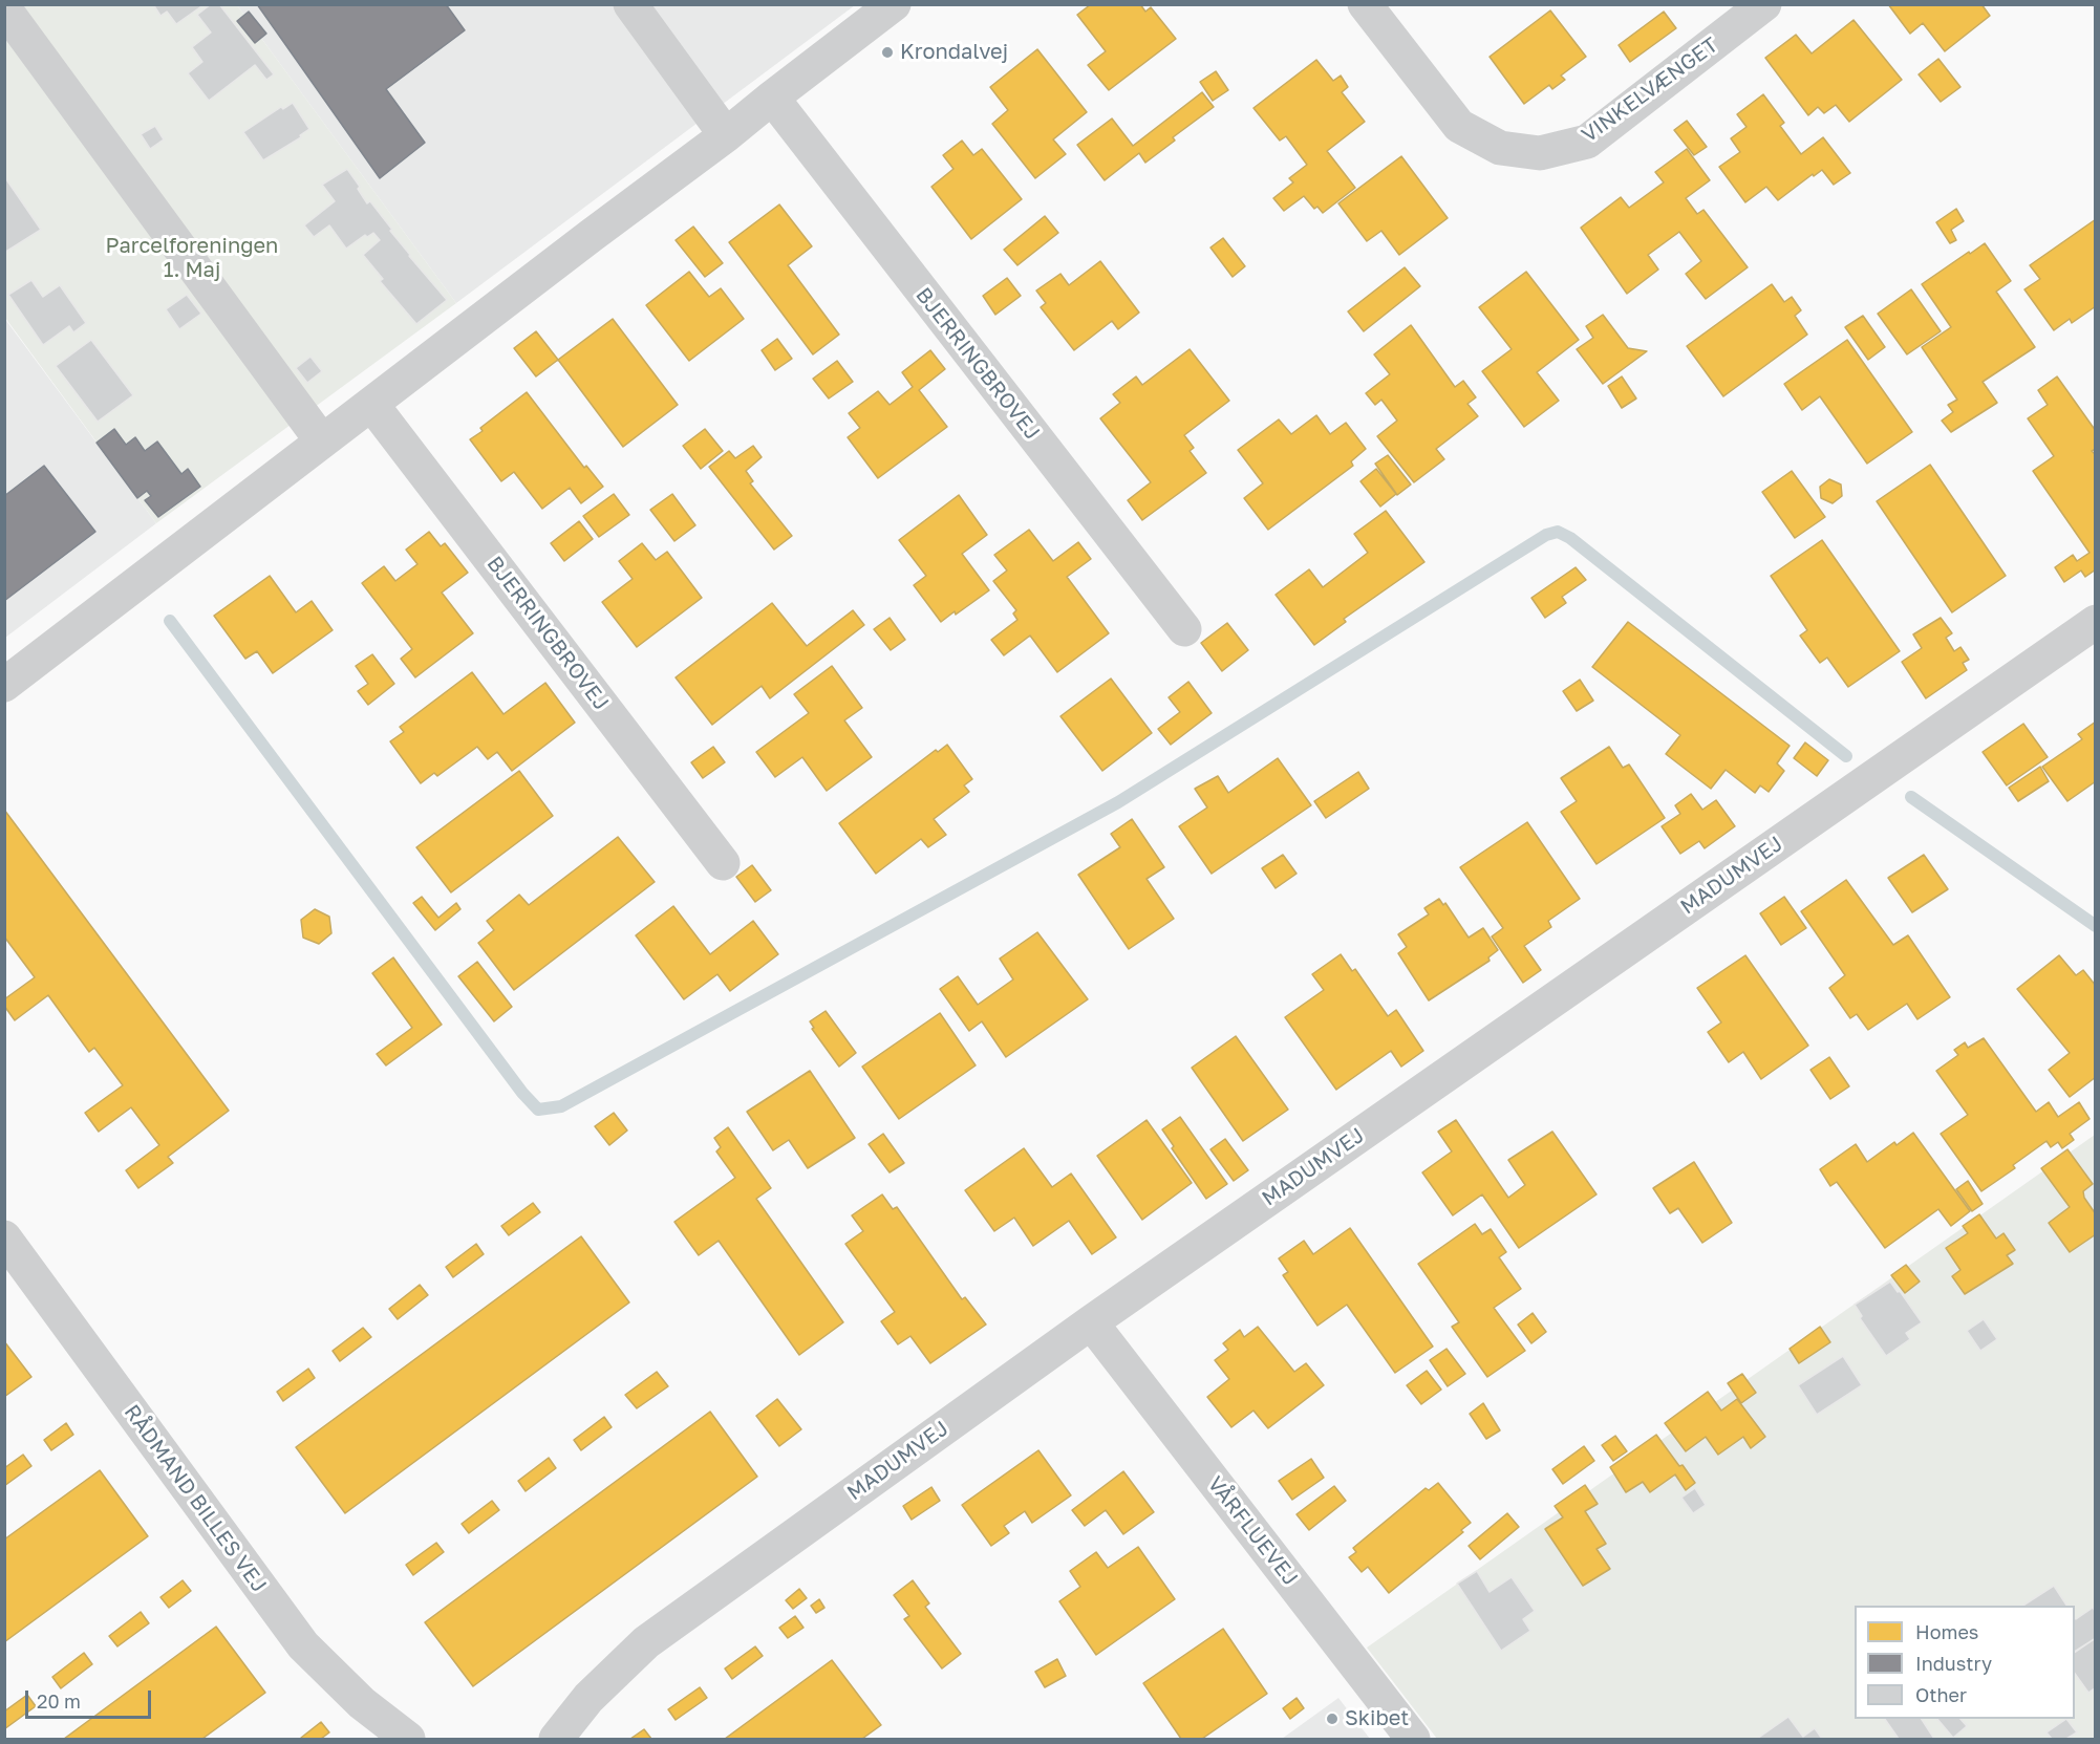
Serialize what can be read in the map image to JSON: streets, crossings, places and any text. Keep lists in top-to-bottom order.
{
  "streets": {
    "street": [
      "VINKELVÆNGET",
      "BJERRINGBROVEJ",
      "MADUMVEJ",
      "RÅDMAND BILLES VEJ",
      "VÅRFLUEVEJ"
    ]
  },
  "crossings": [
    ["MADUMVEJ", "VÅRFLUEVEJ"]
  ],
  "parks": ["Parcelforeningen 1. Maj"],
  "places": ["Krondalvej", "Skibet"],
  "legend": ["Homes", "Industry", "Other"],
  "scale_bar": "20 m"
}
